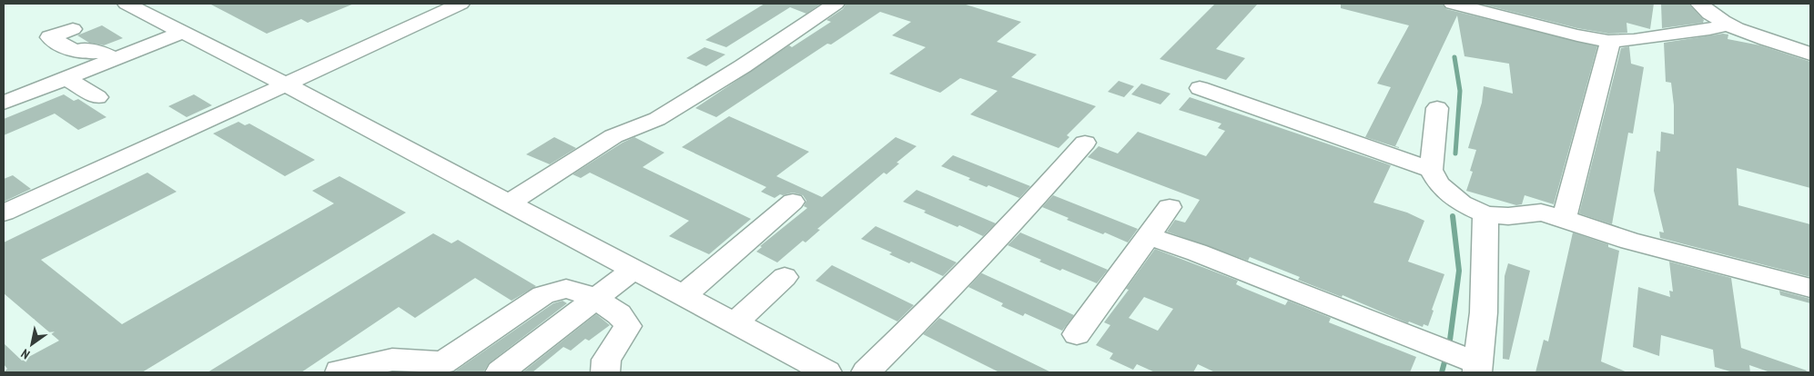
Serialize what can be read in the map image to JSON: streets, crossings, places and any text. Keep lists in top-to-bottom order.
{
  "north": "bottom left"
}
